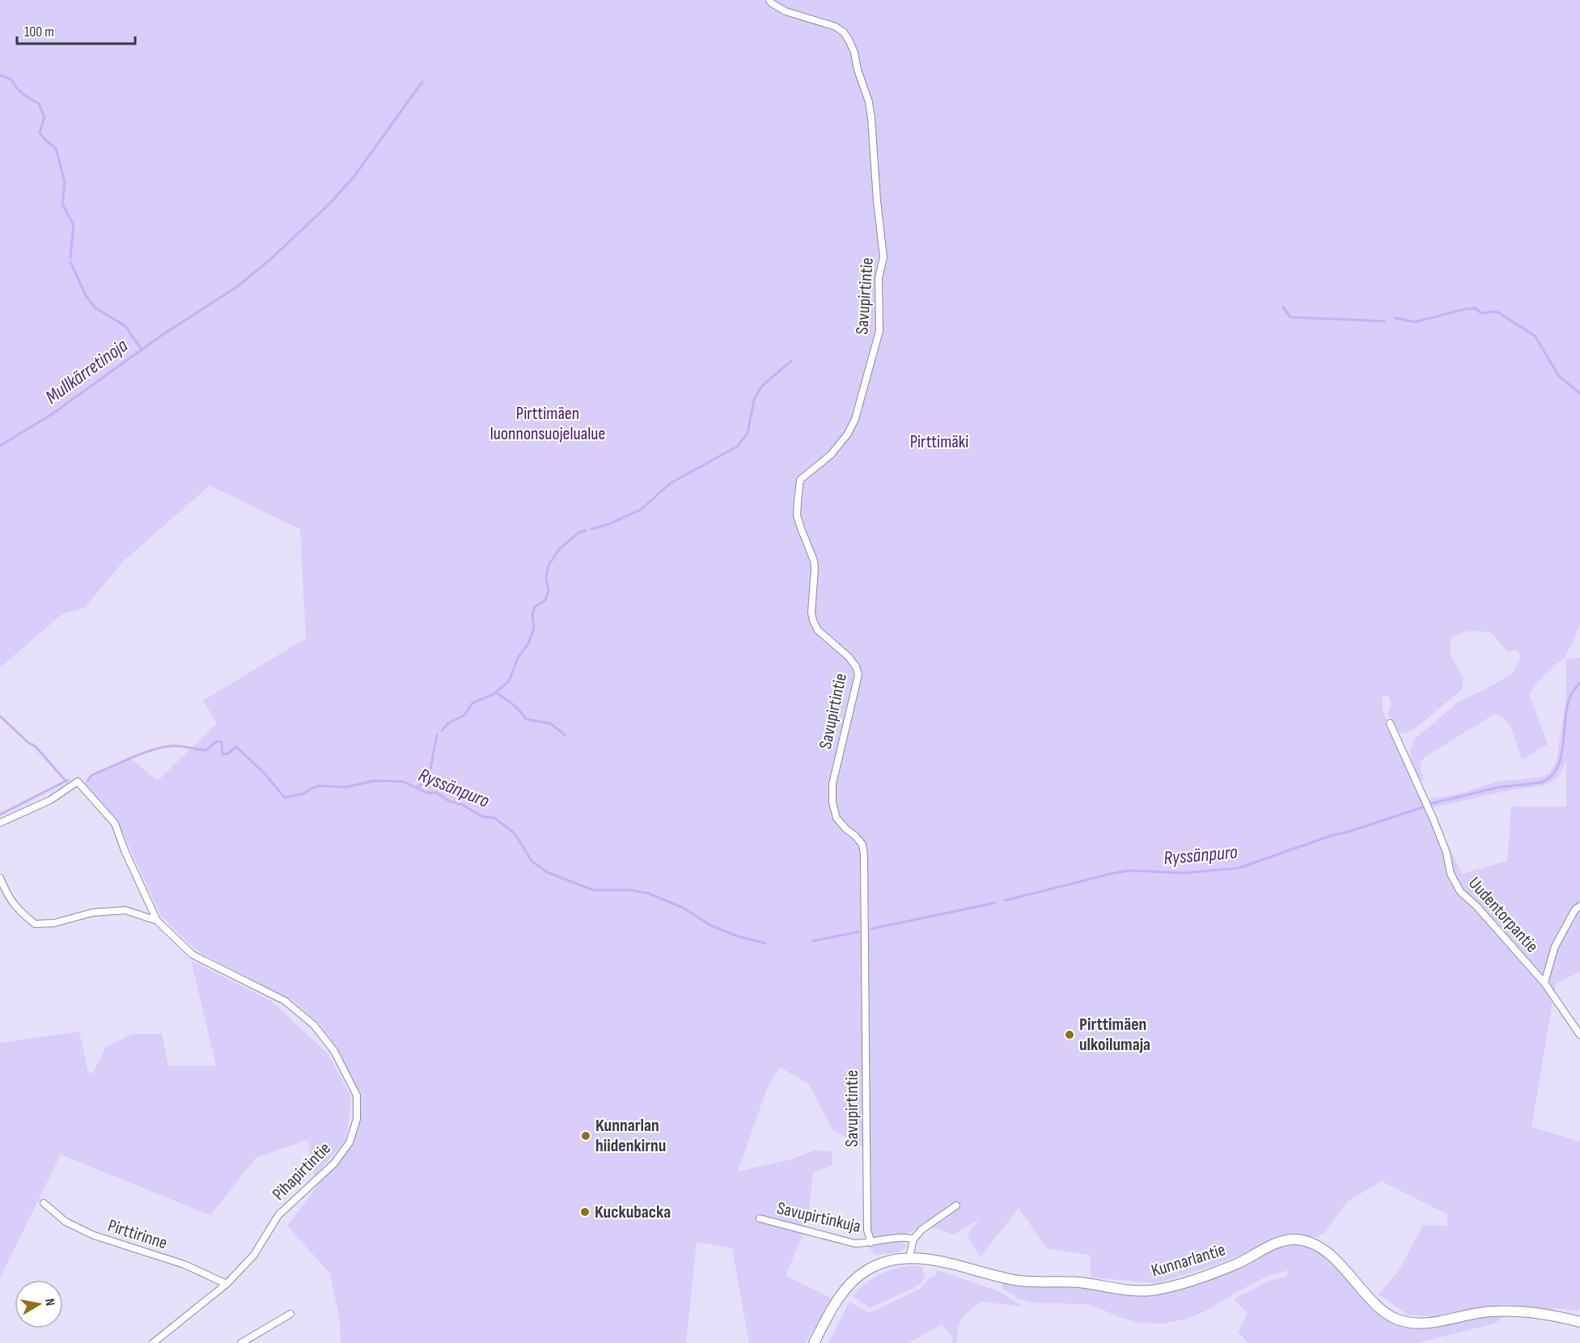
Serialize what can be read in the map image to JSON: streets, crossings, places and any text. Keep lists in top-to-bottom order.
{
  "streets": {
    "main road": ["Kunnarlantie"],
    "street": [
      "Savupirtintie",
      "Uudentorpantie",
      "Pihapirtintie",
      "Savupirtinkuja",
      "Pirttirinne"
    ]
  },
  "crossings": [
    ["Savupirtintie", "Savupirtinkuja"],
    ["Pihapirtintie", "Pirttirinne"]
  ],
  "water": ["Mullkärretinoja", "Ryssänpuro"],
  "parks": ["Pirttimäen luonnonsuojelualue", "Pirttimäki"],
  "places": ["Pirttimäen ulkoilumaja", "Kunnarlan hiidenkirnu", "Kuckubacka"],
  "scale_bar": "100 m",
  "north": "right"
}
